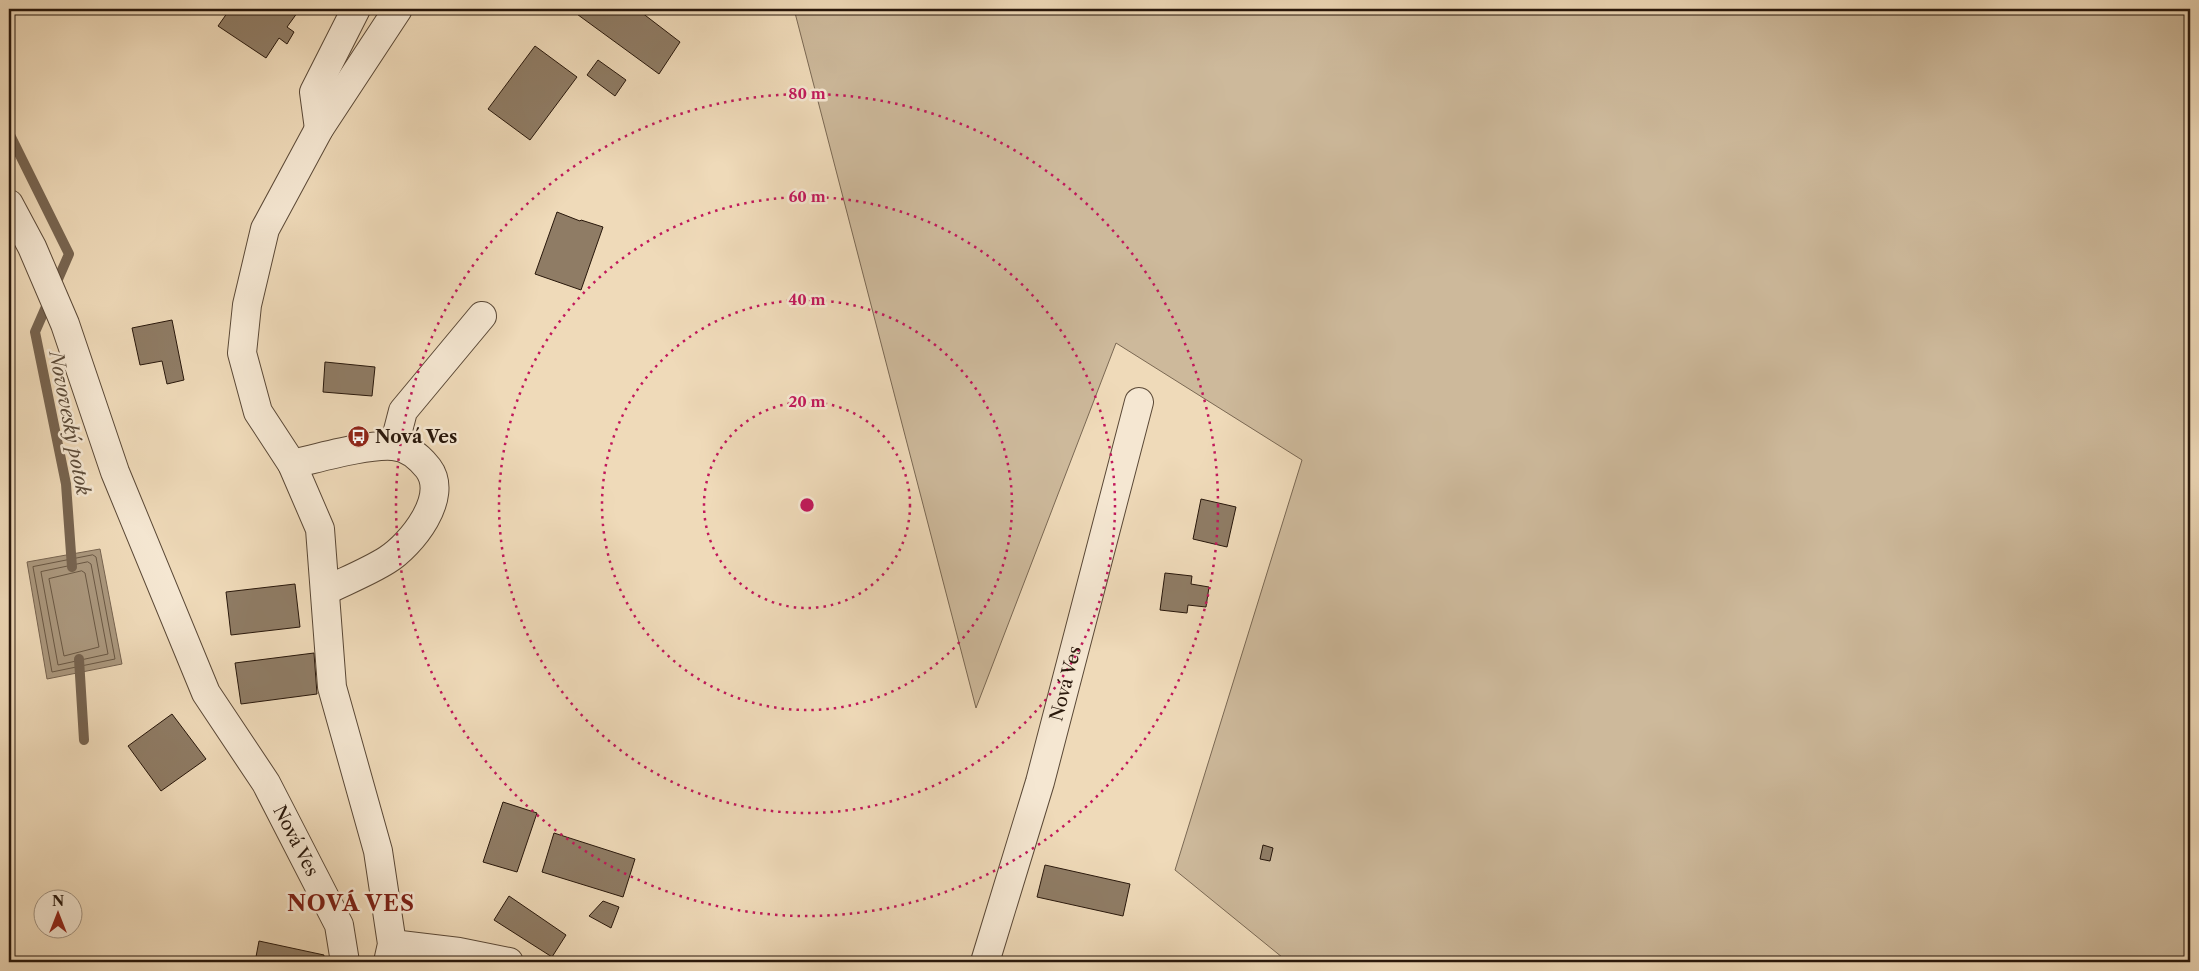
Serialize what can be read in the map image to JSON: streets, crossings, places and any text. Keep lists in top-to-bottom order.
{
  "streets": {
    "street": ["Nová Ves"]
  },
  "districts": ["NOVÁ VES"],
  "water": ["Novoveský potok"],
  "places": {
    "bus stop": ["Nová Ves"]
  },
  "north": "top",
  "rings": [
    "80 m",
    "60 m",
    "40 m",
    "20 m"
  ]
}
